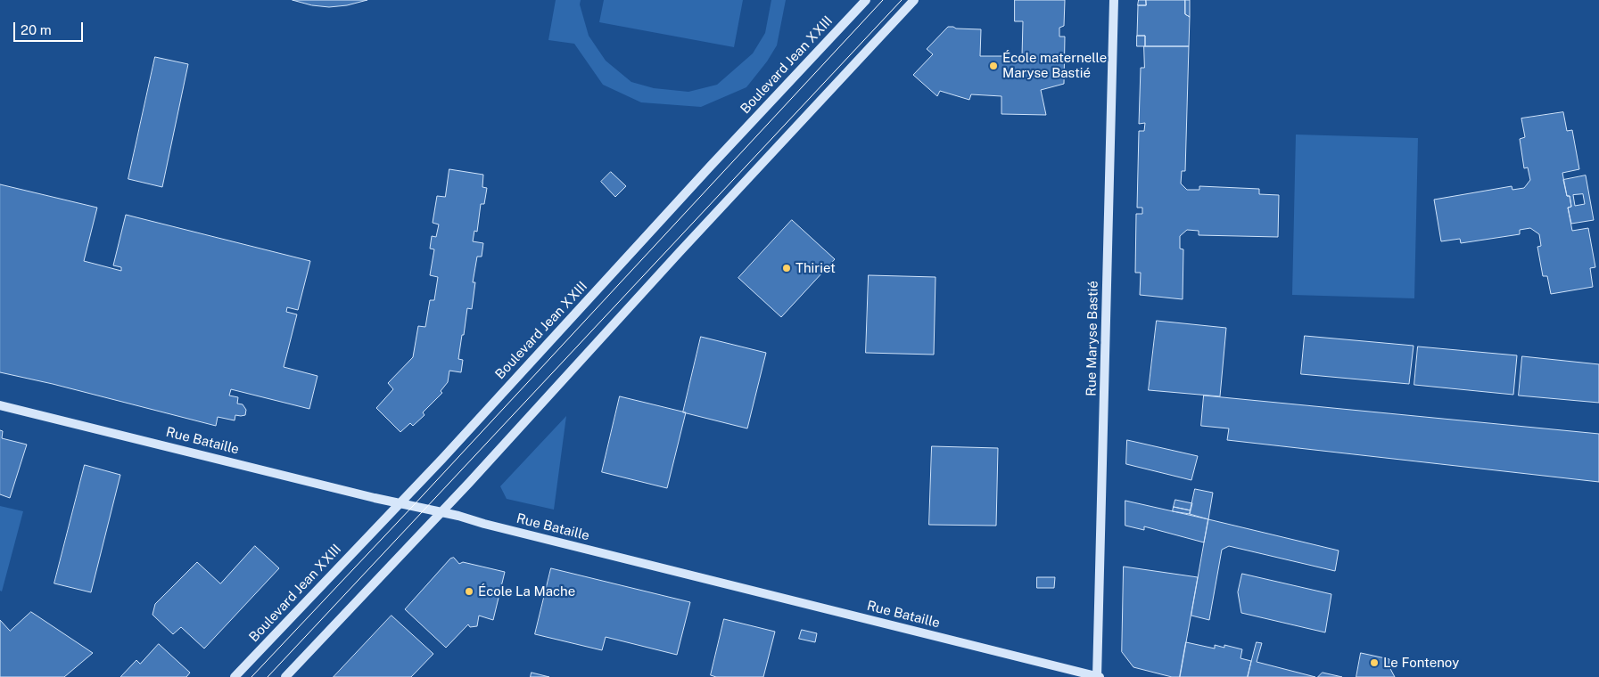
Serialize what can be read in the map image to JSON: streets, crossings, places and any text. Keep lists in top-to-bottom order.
{
  "streets": {
    "main road": ["Boulevard Jean XXIII", "Rue Maryse Bastié", "Rue Bataille"]
  },
  "crossings": [
    ["Boulevard Jean XXIII", "Rue Bataille"],
    ["Rue Maryse Bastié", "Rue Bataille"]
  ],
  "places": [
    "École maternelle Maryse Bastié",
    "Thiriet",
    "École La Mache",
    "Le Fontenoy"
  ],
  "scale_bar": "20 m"
}
